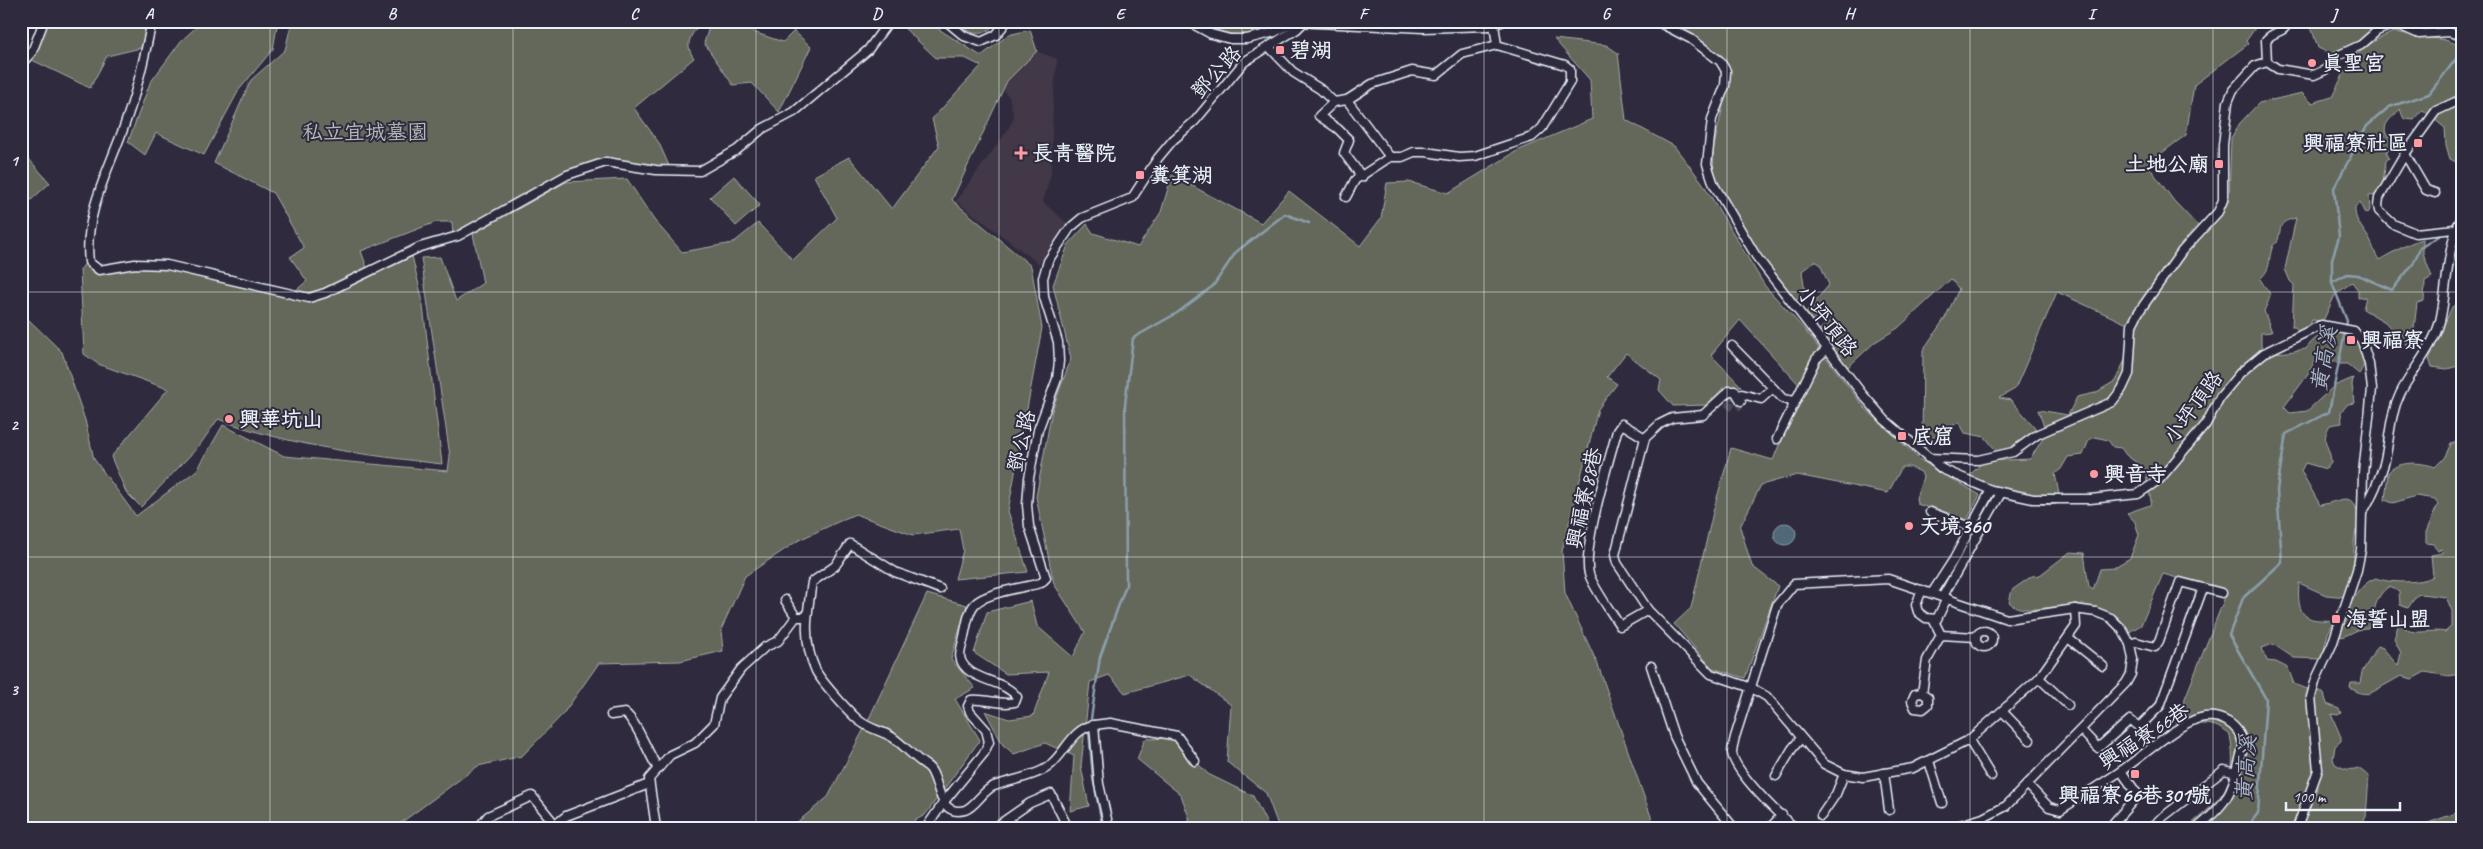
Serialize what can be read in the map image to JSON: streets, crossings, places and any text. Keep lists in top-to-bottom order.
{
  "streets": {
    "street": [
      "鄧公路",
      "小坪頂路",
      "興福寮88巷",
      "興福寮66巷"
    ]
  },
  "water": ["黃高溪"],
  "parks": ["私立宜城墓園"],
  "places": {
    "transit": [
      "碧湖",
      "興福寮社區",
      "土地公廟",
      "糞箕湖",
      "興福寮",
      "底窟",
      "海誓山盟",
      "興福寮66巷301號"
    ],
    "other": [
      "真聖宮",
      "興華坑山",
      "興音寺",
      "天境360"
    ],
    "health": ["長青醫院"]
  },
  "scale_bar": "100 m",
  "grid": {
    "columns": [
      "A",
      "B",
      "C",
      "D",
      "E",
      "F",
      "G",
      "H",
      "I",
      "J"
    ],
    "rows": ["1", "2", "3"]
  }
}
